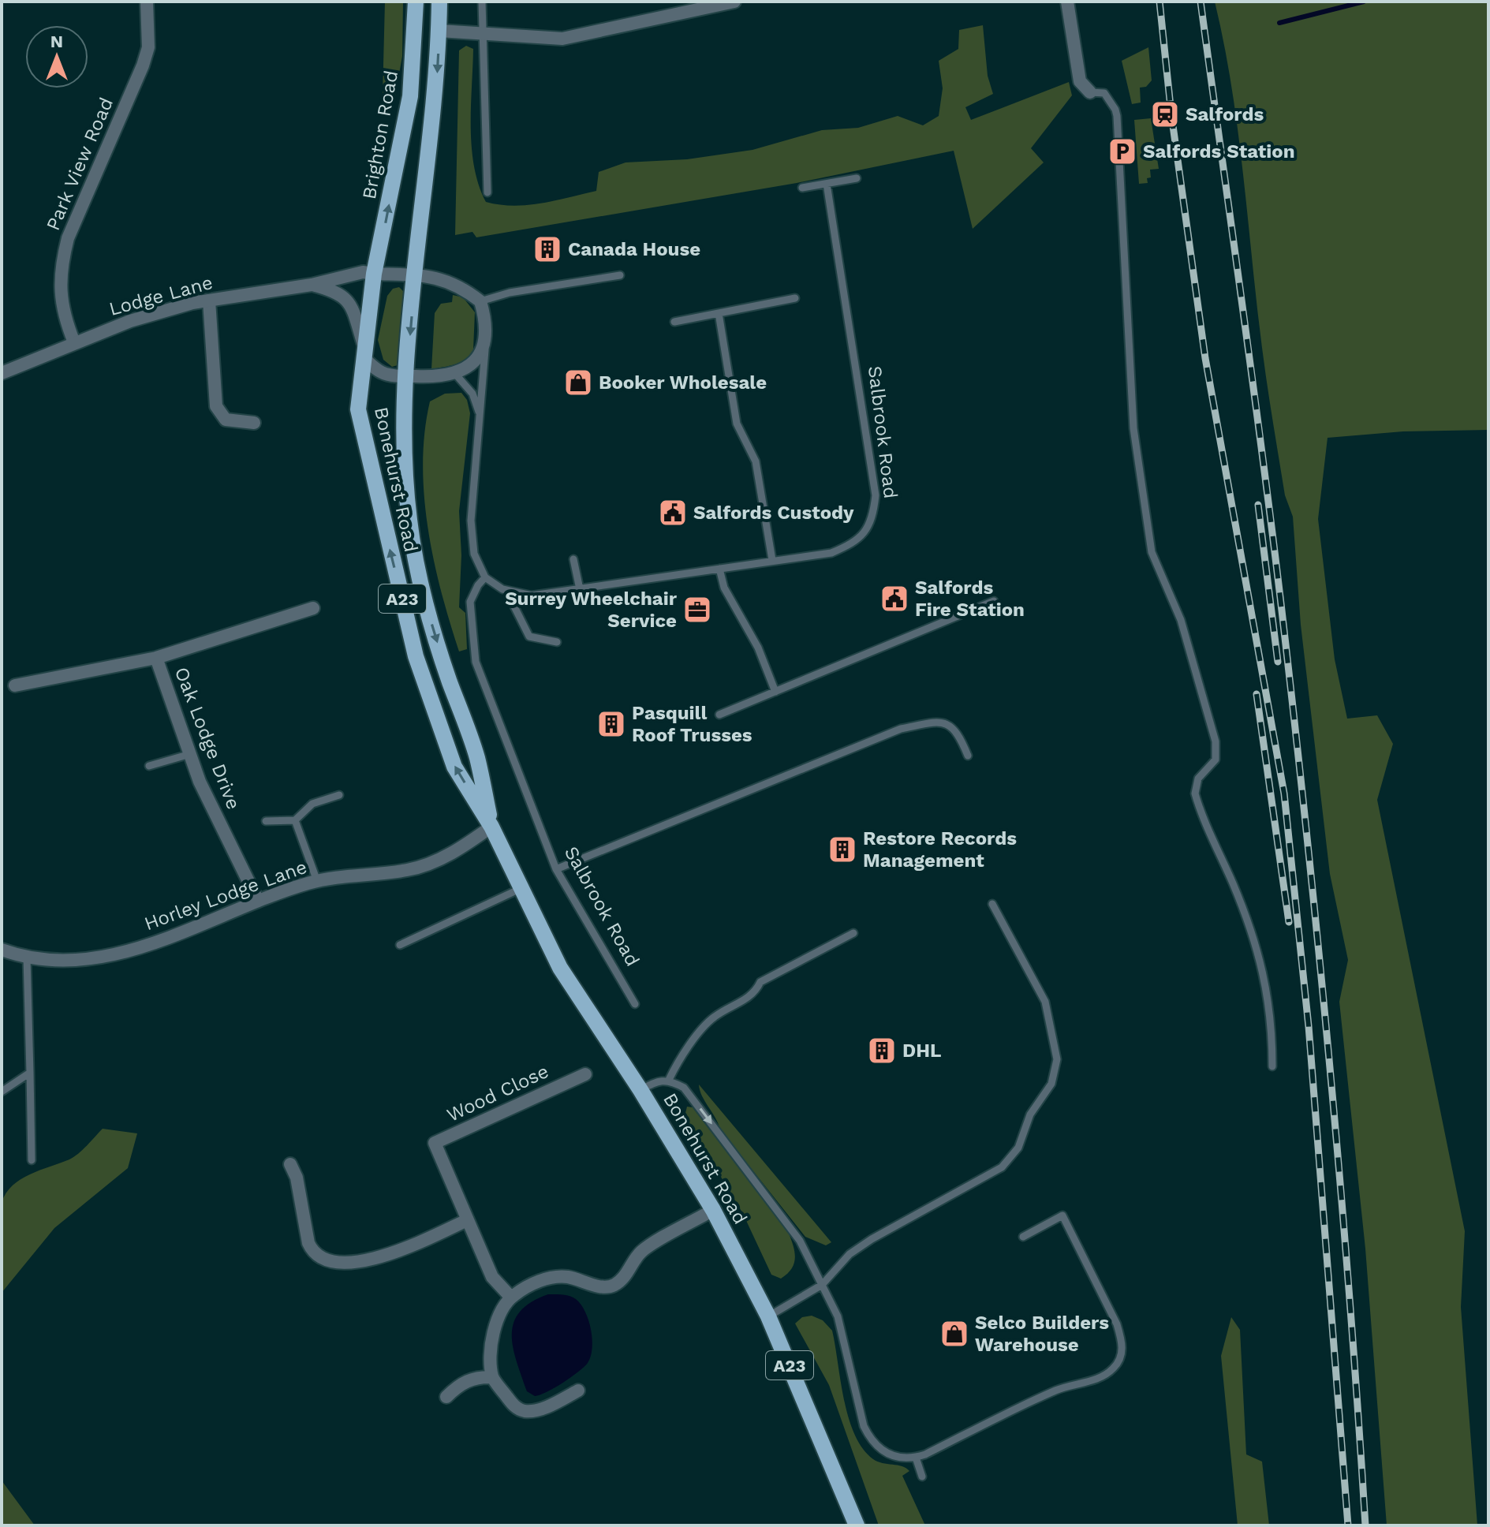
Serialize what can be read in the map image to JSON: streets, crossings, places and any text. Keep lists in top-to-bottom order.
{
  "streets": {
    "main road": ["Brighton Road", "Bonehurst Road", "A23"],
    "street": [
      "Park View Road",
      "Lodge Lane",
      "Oak Lodge Drive",
      "Horley Lodge Lane",
      "Wood Close"
    ],
    "lane": ["Salbrook Road"]
  },
  "crossings": [
    ["Brighton Road", "Lodge Lane"],
    ["Brighton Road", "Bonehurst Road"],
    ["Park View Road", "Lodge Lane"],
    ["Lodge Lane", "Bonehurst Road"],
    ["Bonehurst Road", "A23"],
    ["Bonehurst Road", "Horley Lodge Lane"],
    ["Oak Lodge Drive", "Horley Lodge Lane"]
  ],
  "places": {
    "station": ["Salfords"],
    "parking": ["Salfords Station"],
    "building": [
      "Canada House",
      "Pasquill Roof Trusses",
      "Restore Records Management",
      "DHL"
    ],
    "shop": ["Booker Wholesale", "Selco Builders Warehouse"],
    "public building": ["Salfords Custody", "Salfords Fire Station"],
    "office": ["Surrey Wheelchair Service"]
  },
  "north": "top"
}
